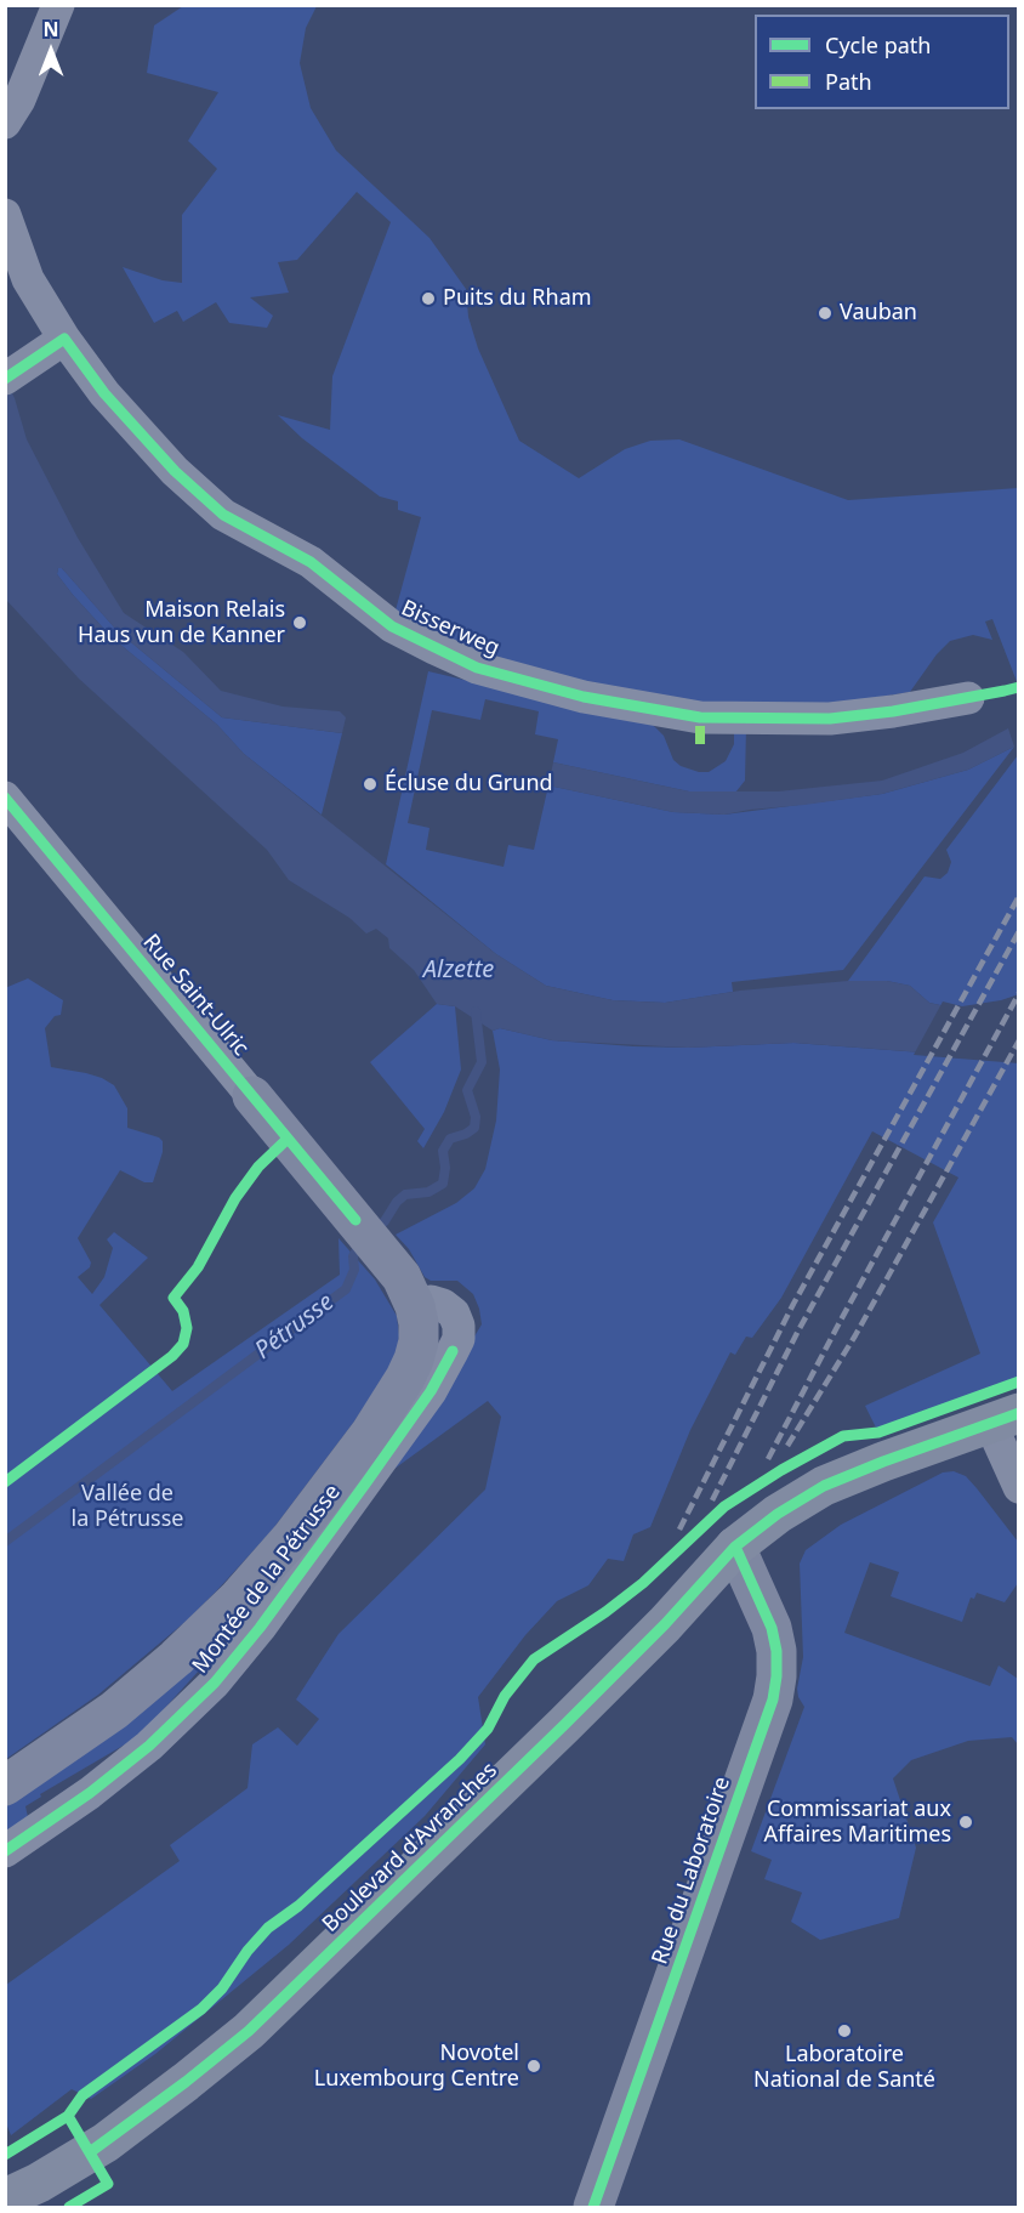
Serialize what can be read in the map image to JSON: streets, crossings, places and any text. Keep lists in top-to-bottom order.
{
  "streets": {
    "main road": ["Boulevard d'Avranches"],
    "street": [
      "Bisserweg",
      "Rue Saint-Ulric",
      "Montée de la Pétrusse",
      "Rue du Laboratoire"
    ]
  },
  "crossings": [
    ["Rue Saint-Ulric", "Montée de la Pétrusse"],
    ["Boulevard d'Avranches", "Rue du Laboratoire"]
  ],
  "water": ["Alzette", "Pétrusse"],
  "parks": ["Vallée de la Pétrusse"],
  "places": [
    "Puits du Rham",
    "Vauban",
    "Maison Relais Haus vun de Kanner",
    "Écluse du Grund",
    "Commissariat aux Affaires Maritimes",
    "Laboratoire National de Santé",
    "Novotel Luxembourg Centre"
  ],
  "legend": ["Cycle path", "Path"],
  "north": "top"
}
